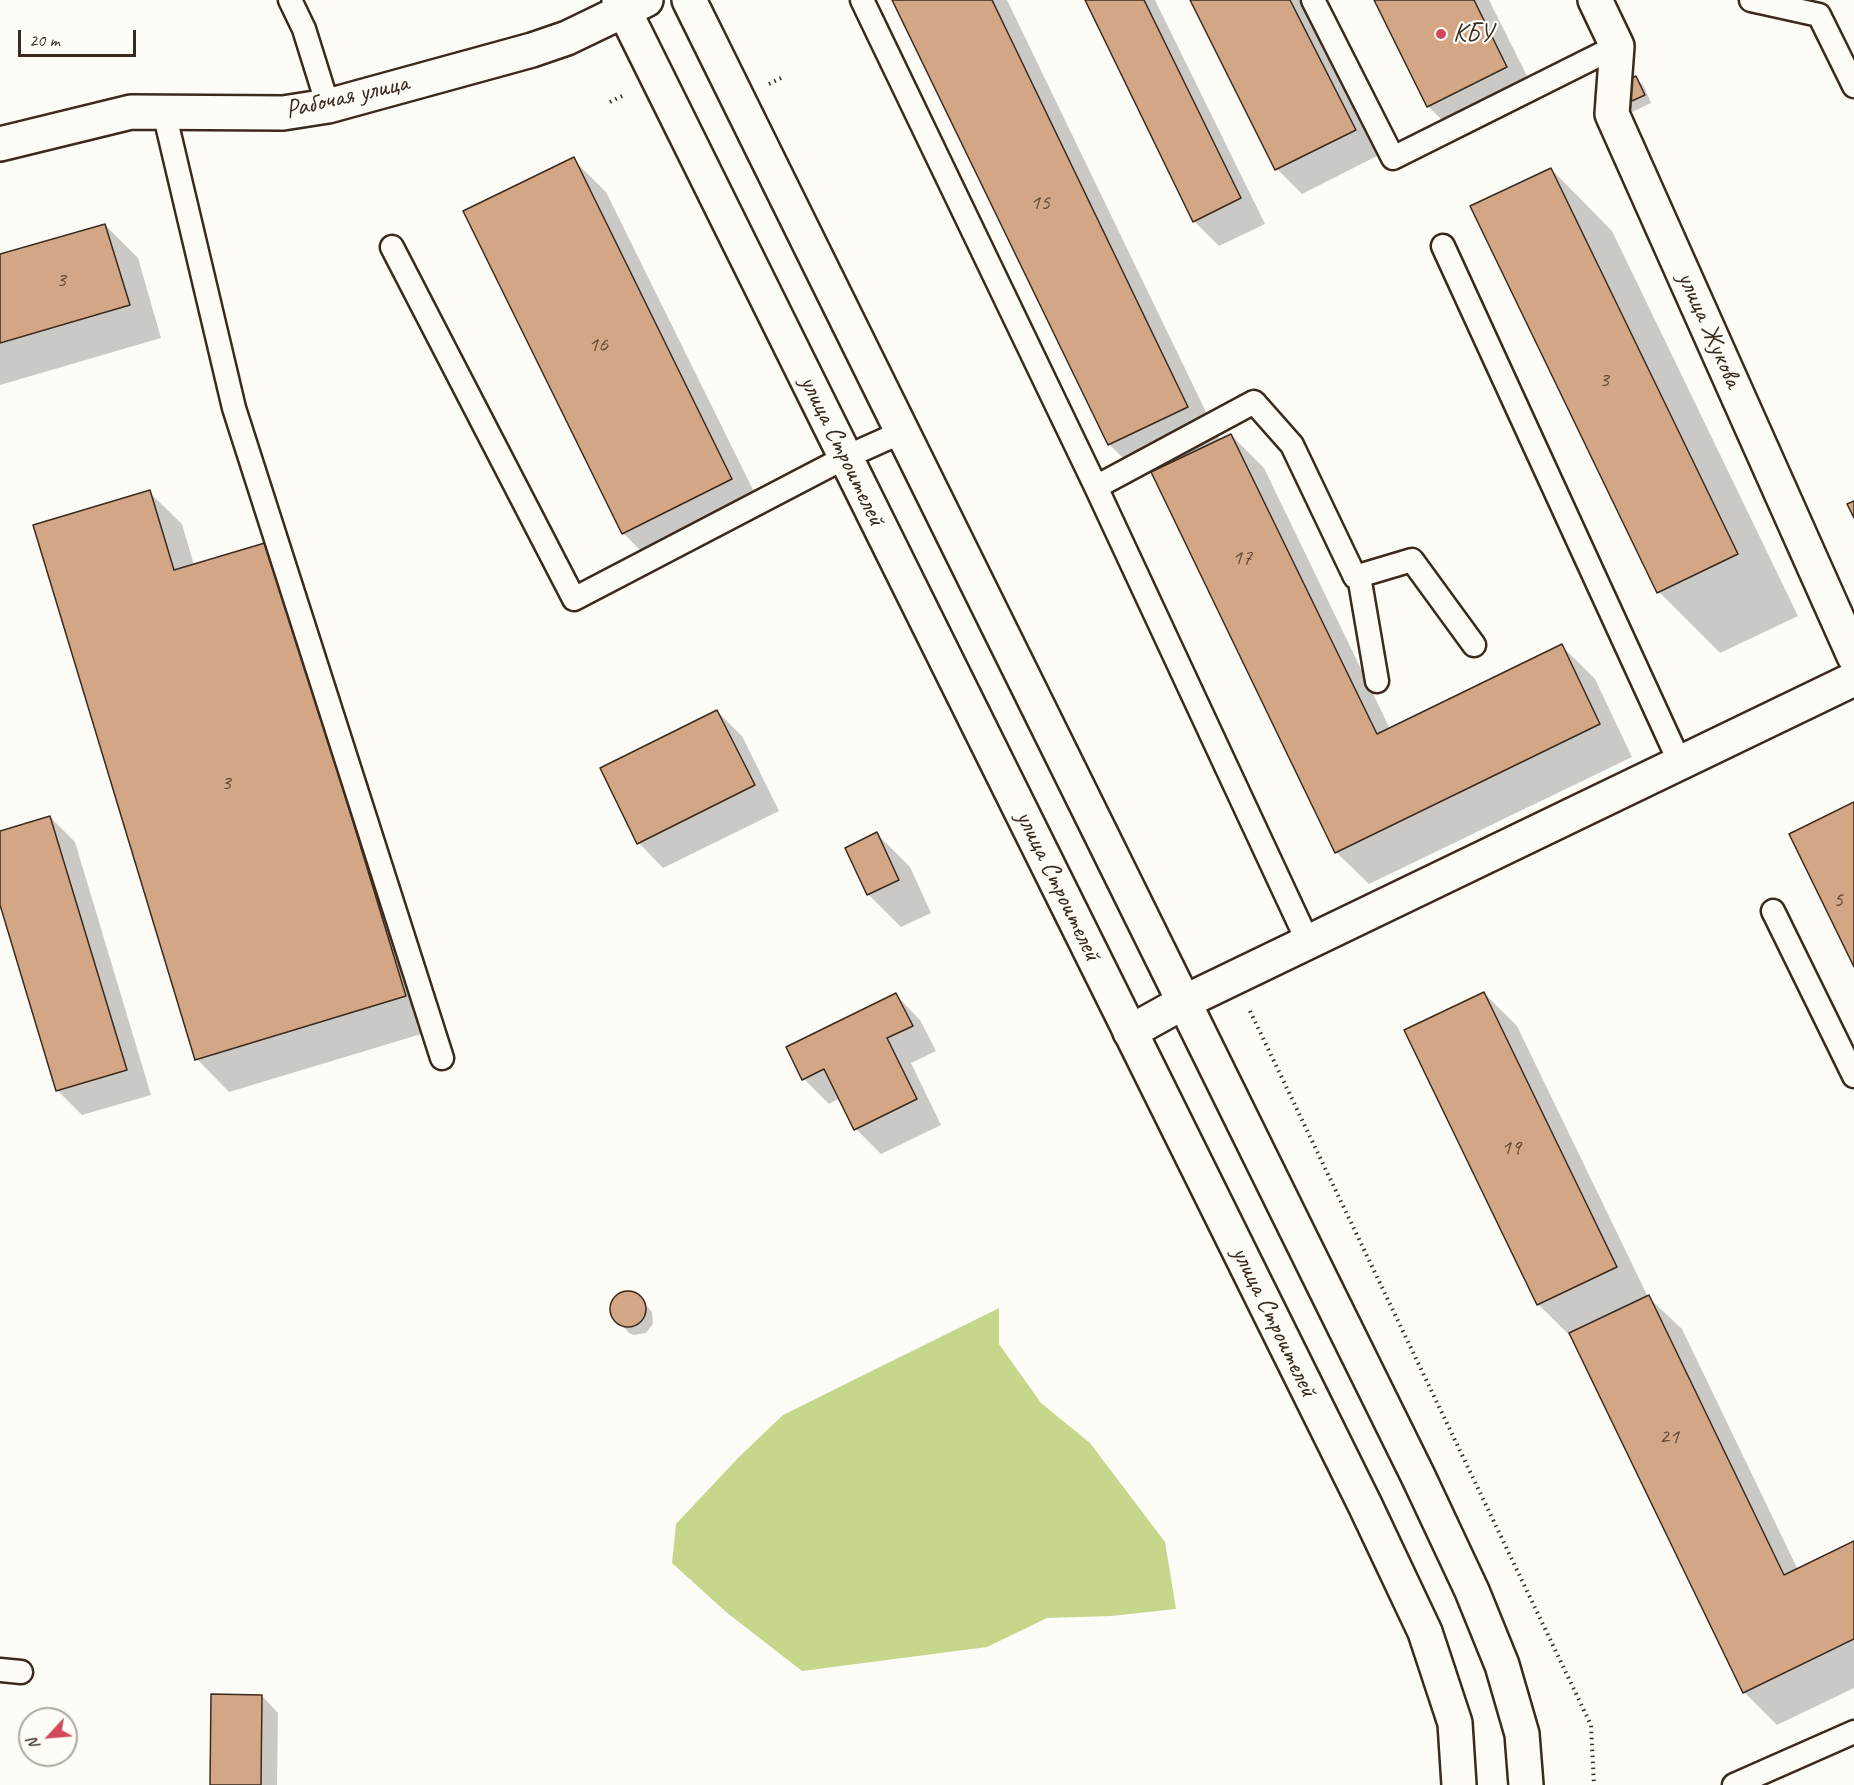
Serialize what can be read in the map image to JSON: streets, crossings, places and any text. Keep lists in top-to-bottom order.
{
  "streets": {
    "street": ["Рабочая улица", "улица Жукова", "улица Строителей"]
  },
  "crossings": [
    ["Рабочая улица", "улица Строителей"]
  ],
  "places": ["КБУ"],
  "house_numbers": [
    "15",
    "3",
    "16",
    "3",
    "17",
    "3",
    "5",
    "19",
    "21"
  ],
  "scale_bar": "20 m",
  "north": "bottom left"
}
